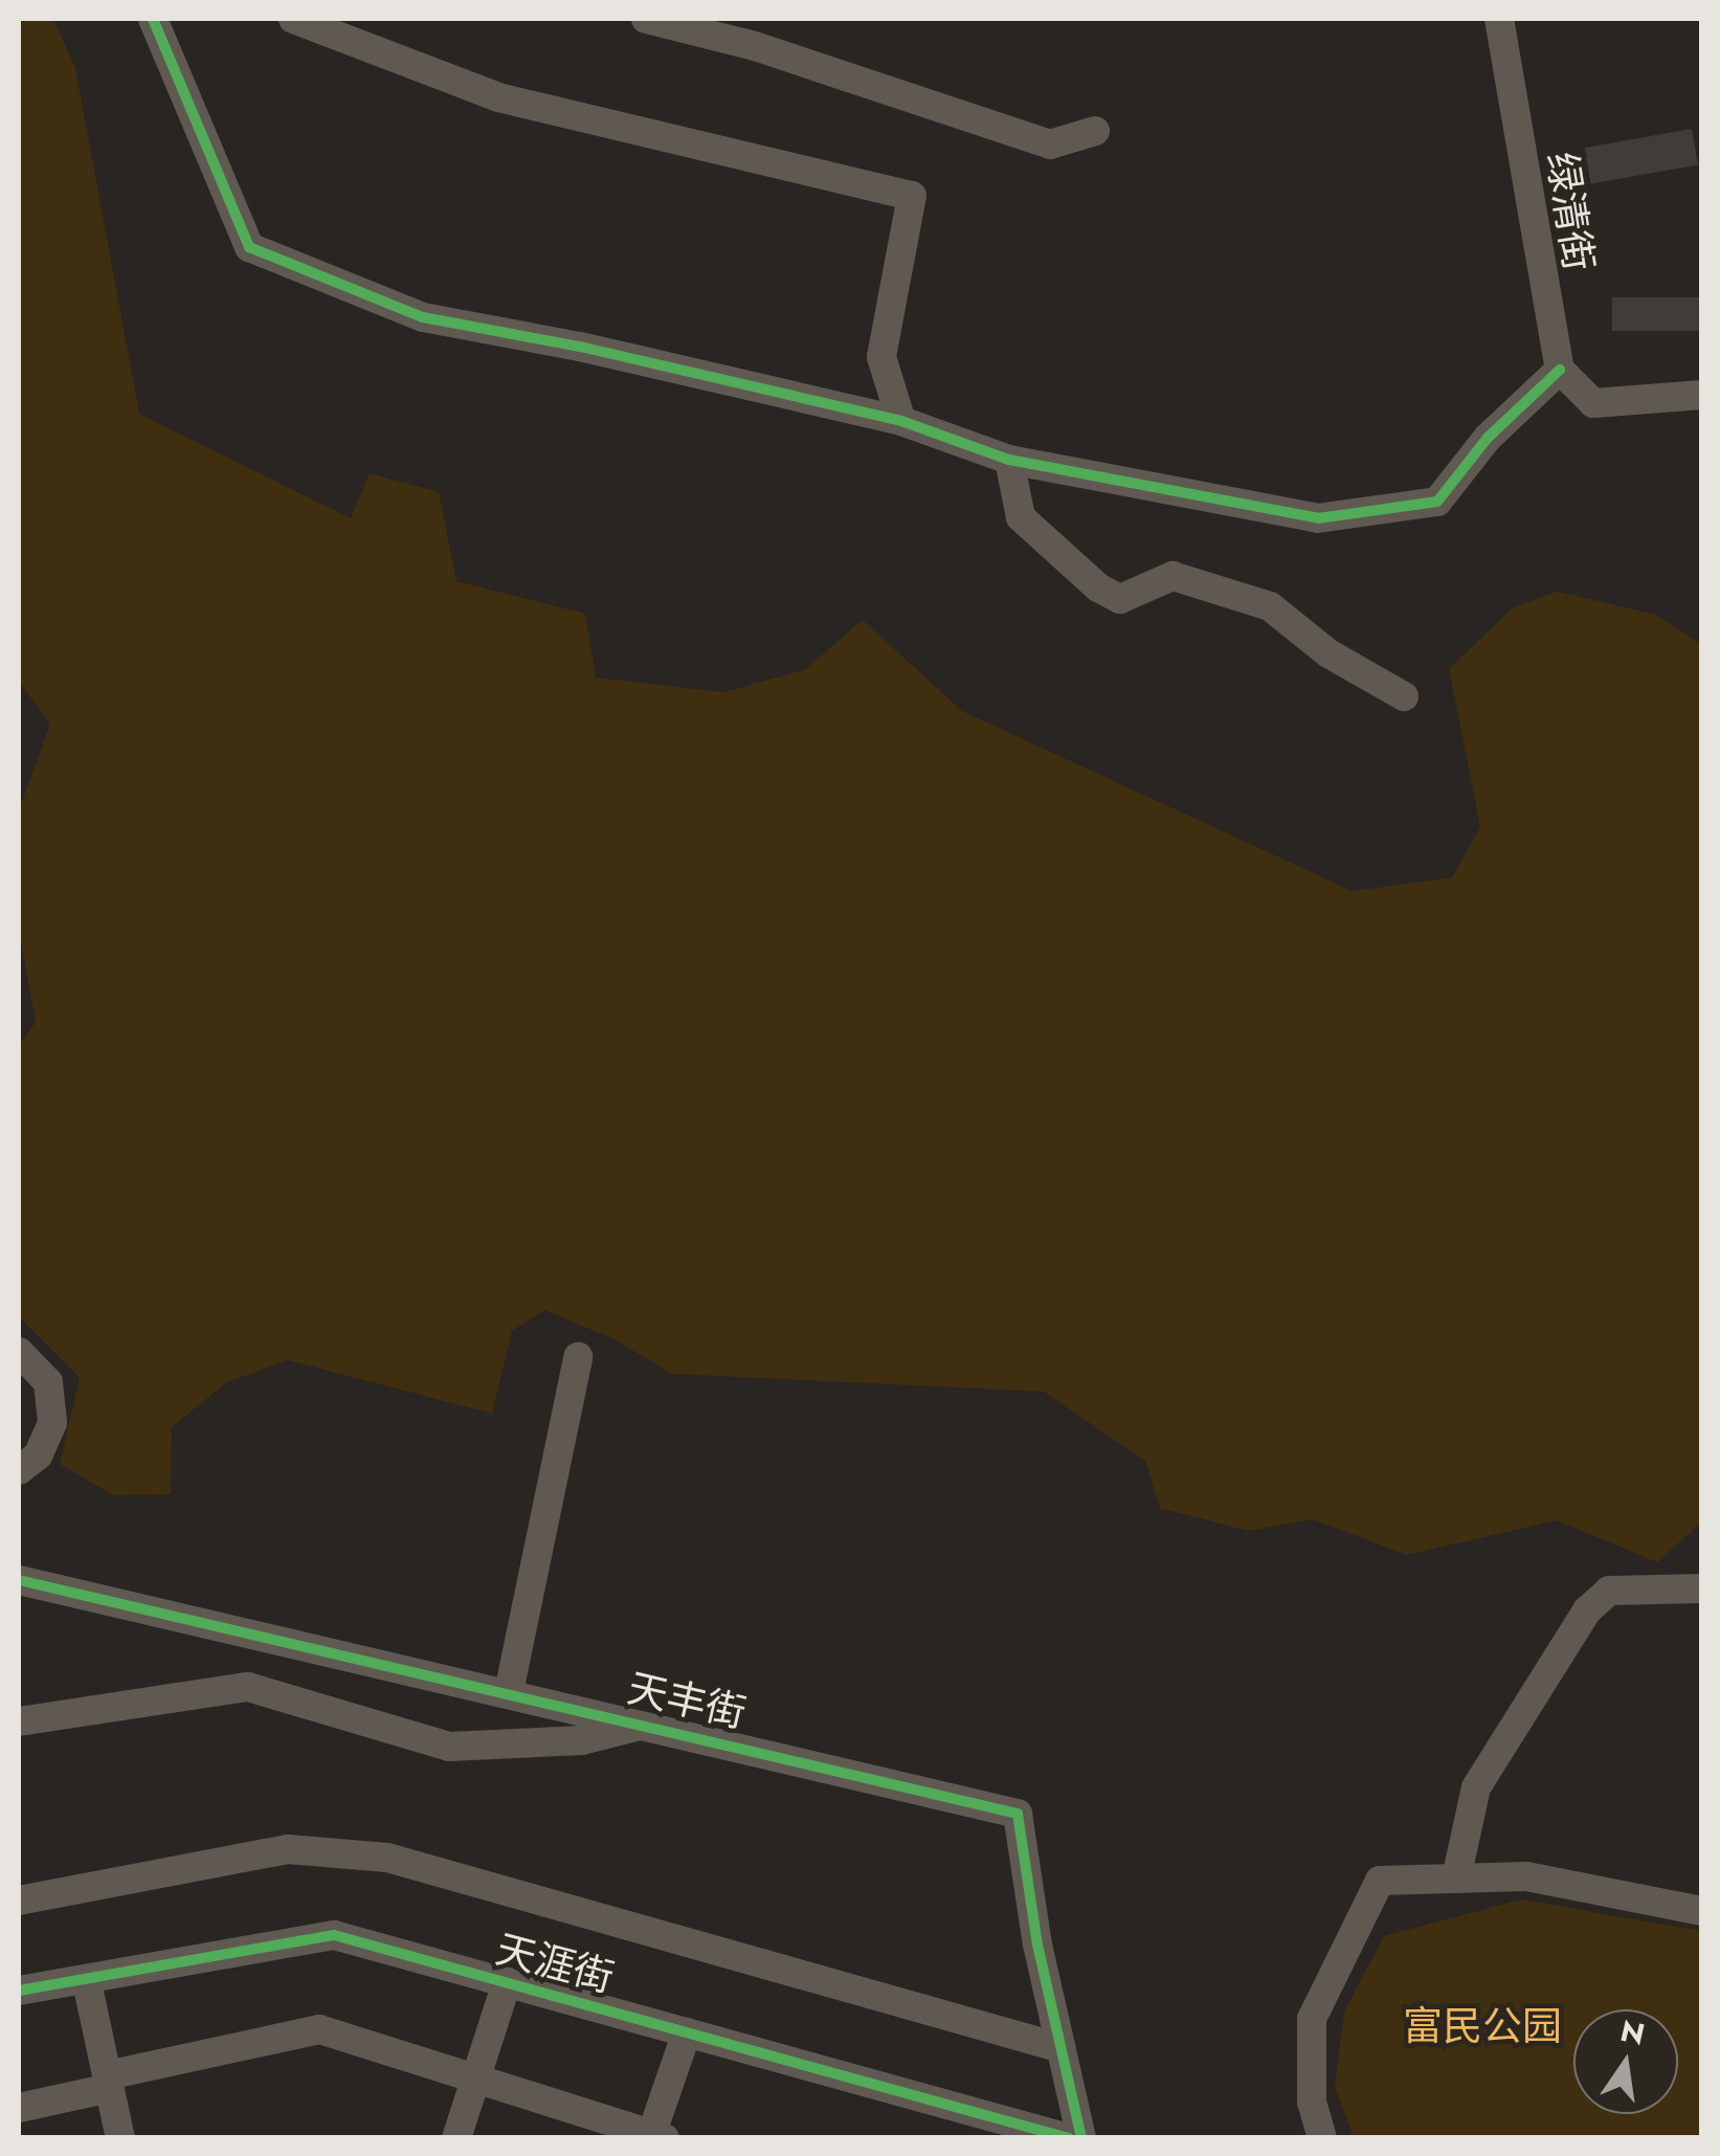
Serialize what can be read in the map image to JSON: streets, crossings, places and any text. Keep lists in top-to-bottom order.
{
  "streets": {
    "street": ["绿清街", "天丰街", "天涯街"]
  },
  "parks": ["富民公园"],
  "north": "top"
}
